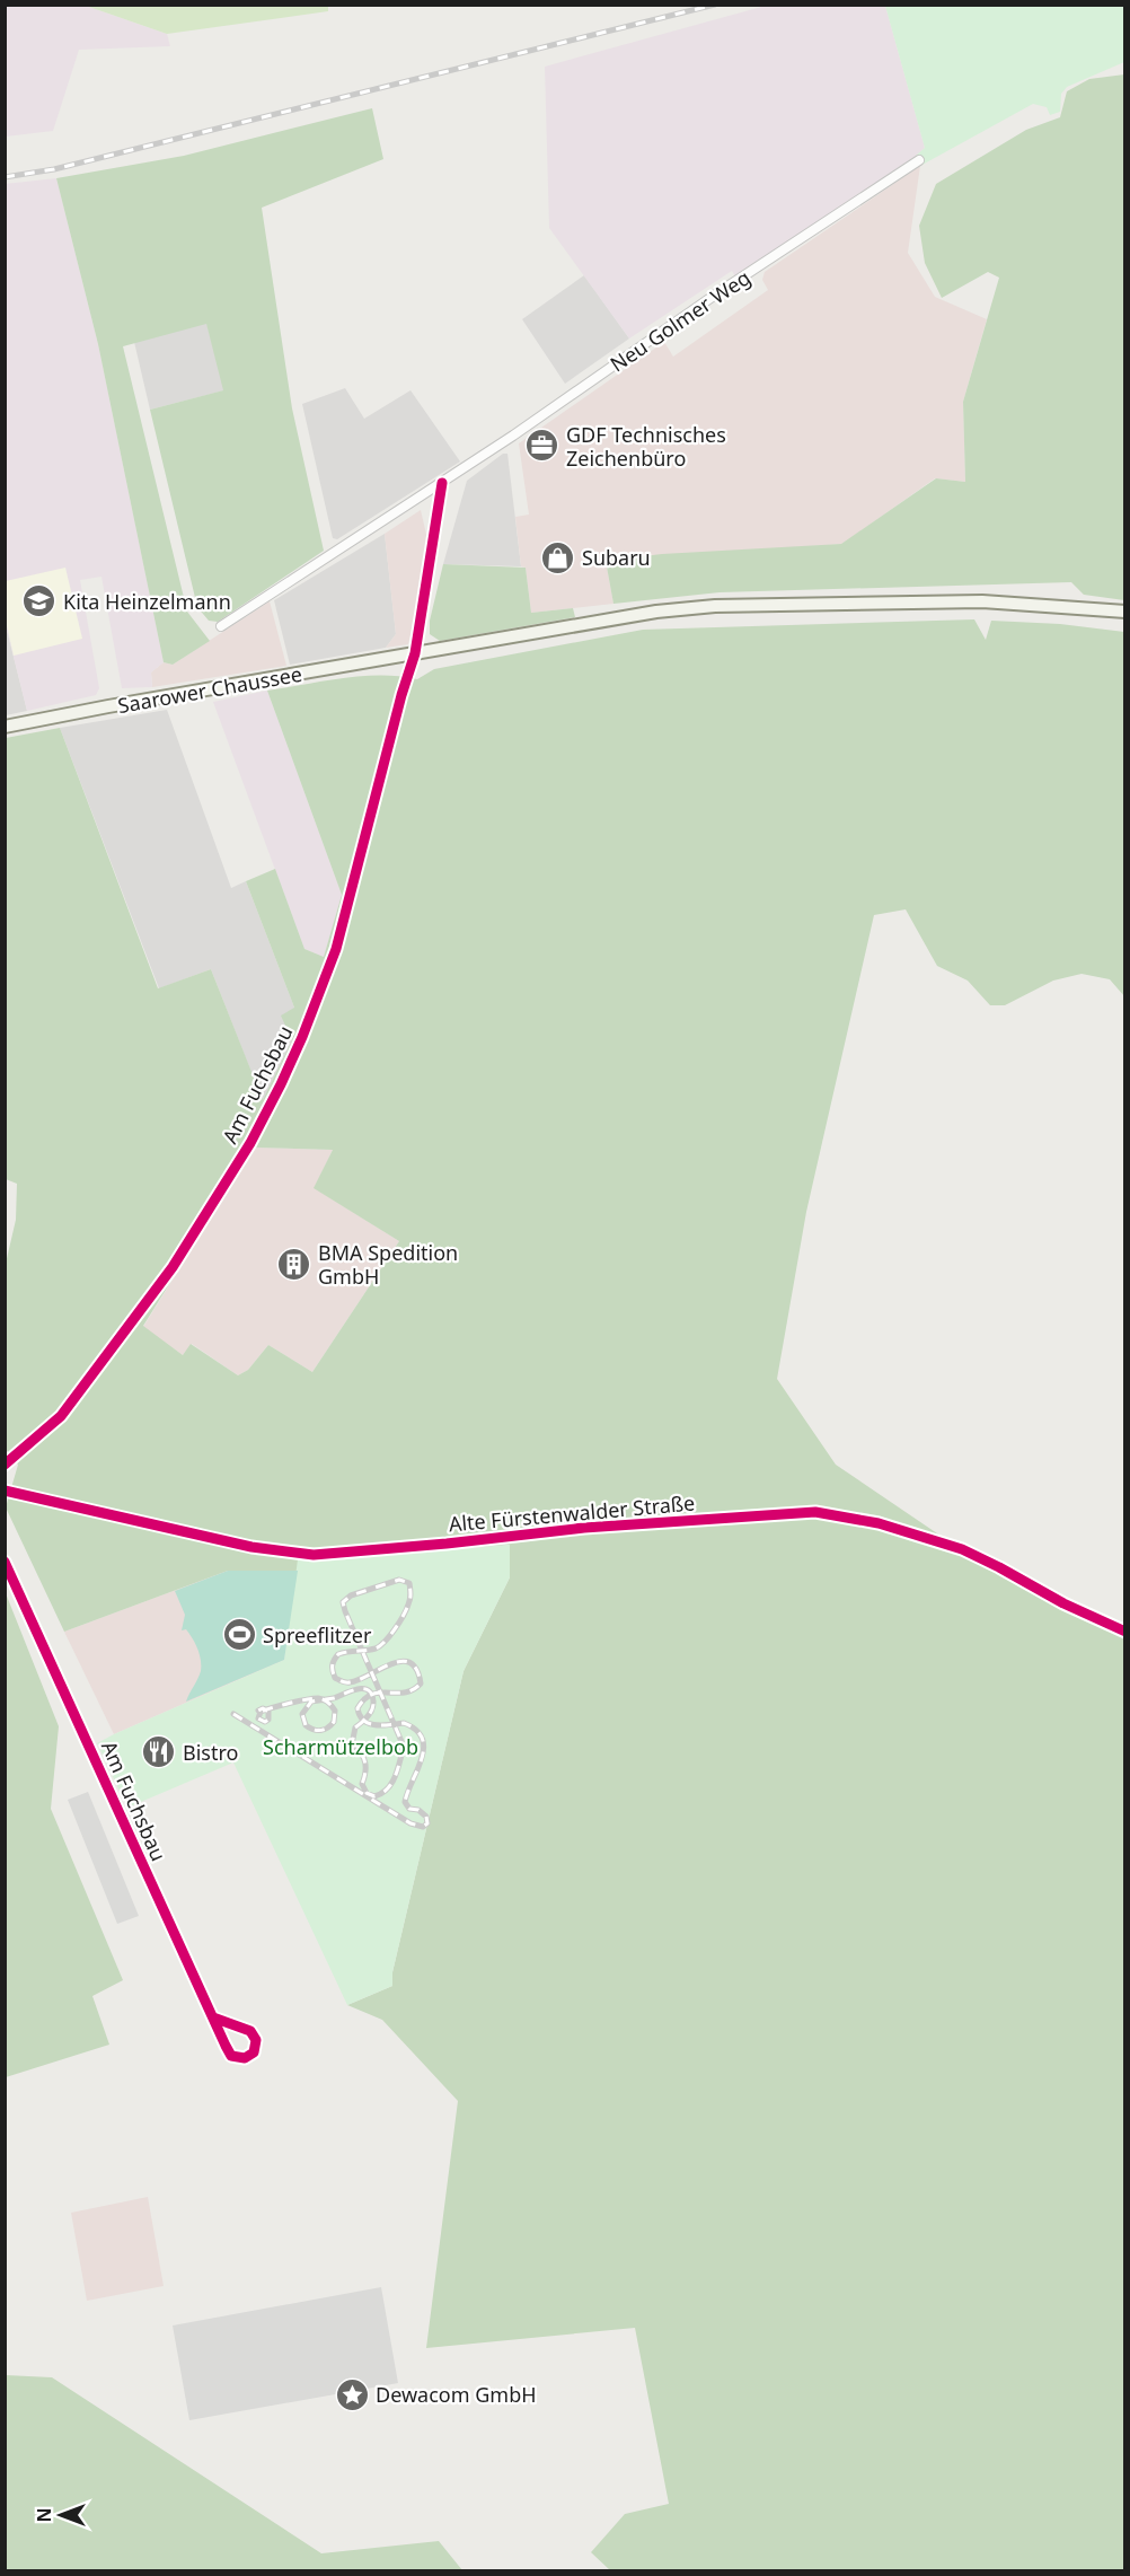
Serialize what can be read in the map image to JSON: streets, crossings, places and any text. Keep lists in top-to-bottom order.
{
  "streets": {
    "main road": ["Saarower Chaussee"],
    "street": ["Neu Golmer Weg", "Am Fuchsbau", "Alte Fürstenwalder Straße"]
  },
  "crossings": [
    ["Saarower Chaussee", "Am Fuchsbau"]
  ],
  "parks": ["Scharmützelbob"],
  "places": {
    "office": ["GDF Technisches Zeichenbüro"],
    "shop": ["Subaru"],
    "school or university": ["Kita Heinzelmann"],
    "building": ["BMA Spedition GmbH"],
    "sports": ["Spreeflitzer"],
    "restaurant": ["Bistro"],
    "place": ["Dewacom GmbH"]
  },
  "north": "left"
}
